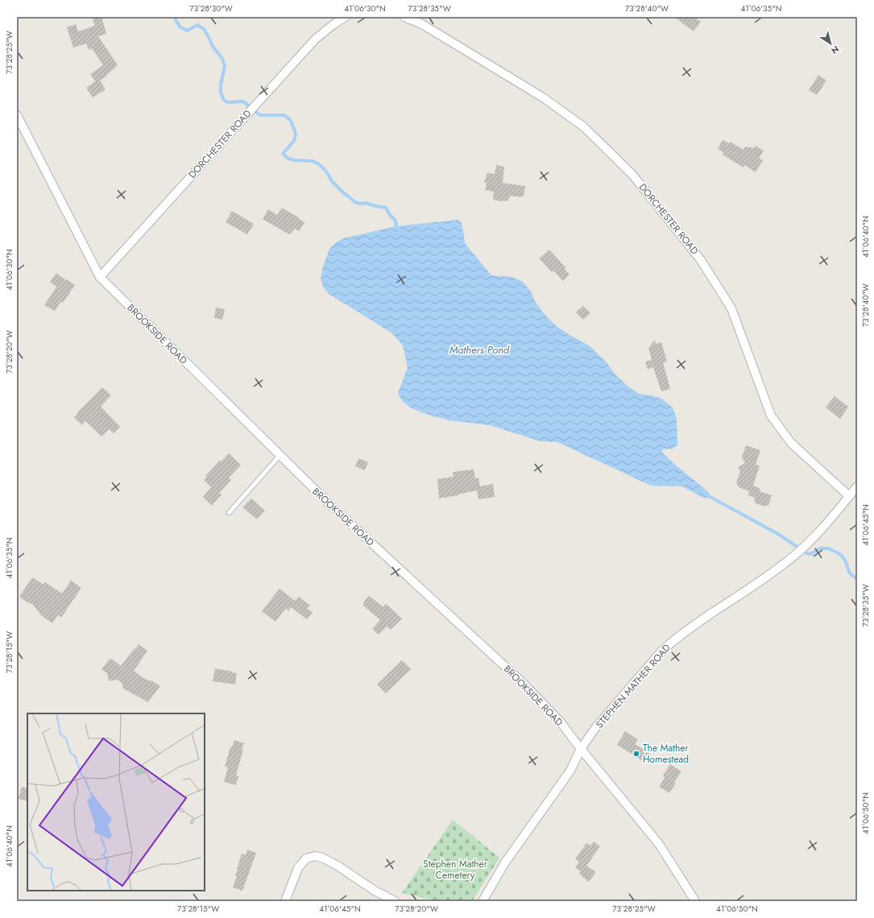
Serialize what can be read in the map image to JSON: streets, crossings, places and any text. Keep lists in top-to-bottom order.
{
  "streets": {
    "street": ["DORCHESTER ROAD", "BROOKSIDE ROAD", "STEPHEN MATHER ROAD"]
  },
  "crossings": [
    ["DORCHESTER ROAD", "BROOKSIDE ROAD"],
    ["DORCHESTER ROAD", "STEPHEN MATHER ROAD"],
    ["BROOKSIDE ROAD", "STEPHEN MATHER ROAD"]
  ],
  "water": ["Mathers Pond"],
  "parks": ["Stephen Mather Cemetery"],
  "places": ["The Mather Homestead"],
  "north": "bottom right",
  "coordinates": [
    "73°28'30\"W",
    "41°06'30\"N",
    "73°28'35\"W",
    "73°28'40\"W",
    "41°06'35\"N",
    "73°28'25\"W",
    "41°06'40\"N",
    "73°28'20\"W",
    "41°06'45\"N",
    "73°28'15\"W",
    "41°06'50\"N"
  ]
}
